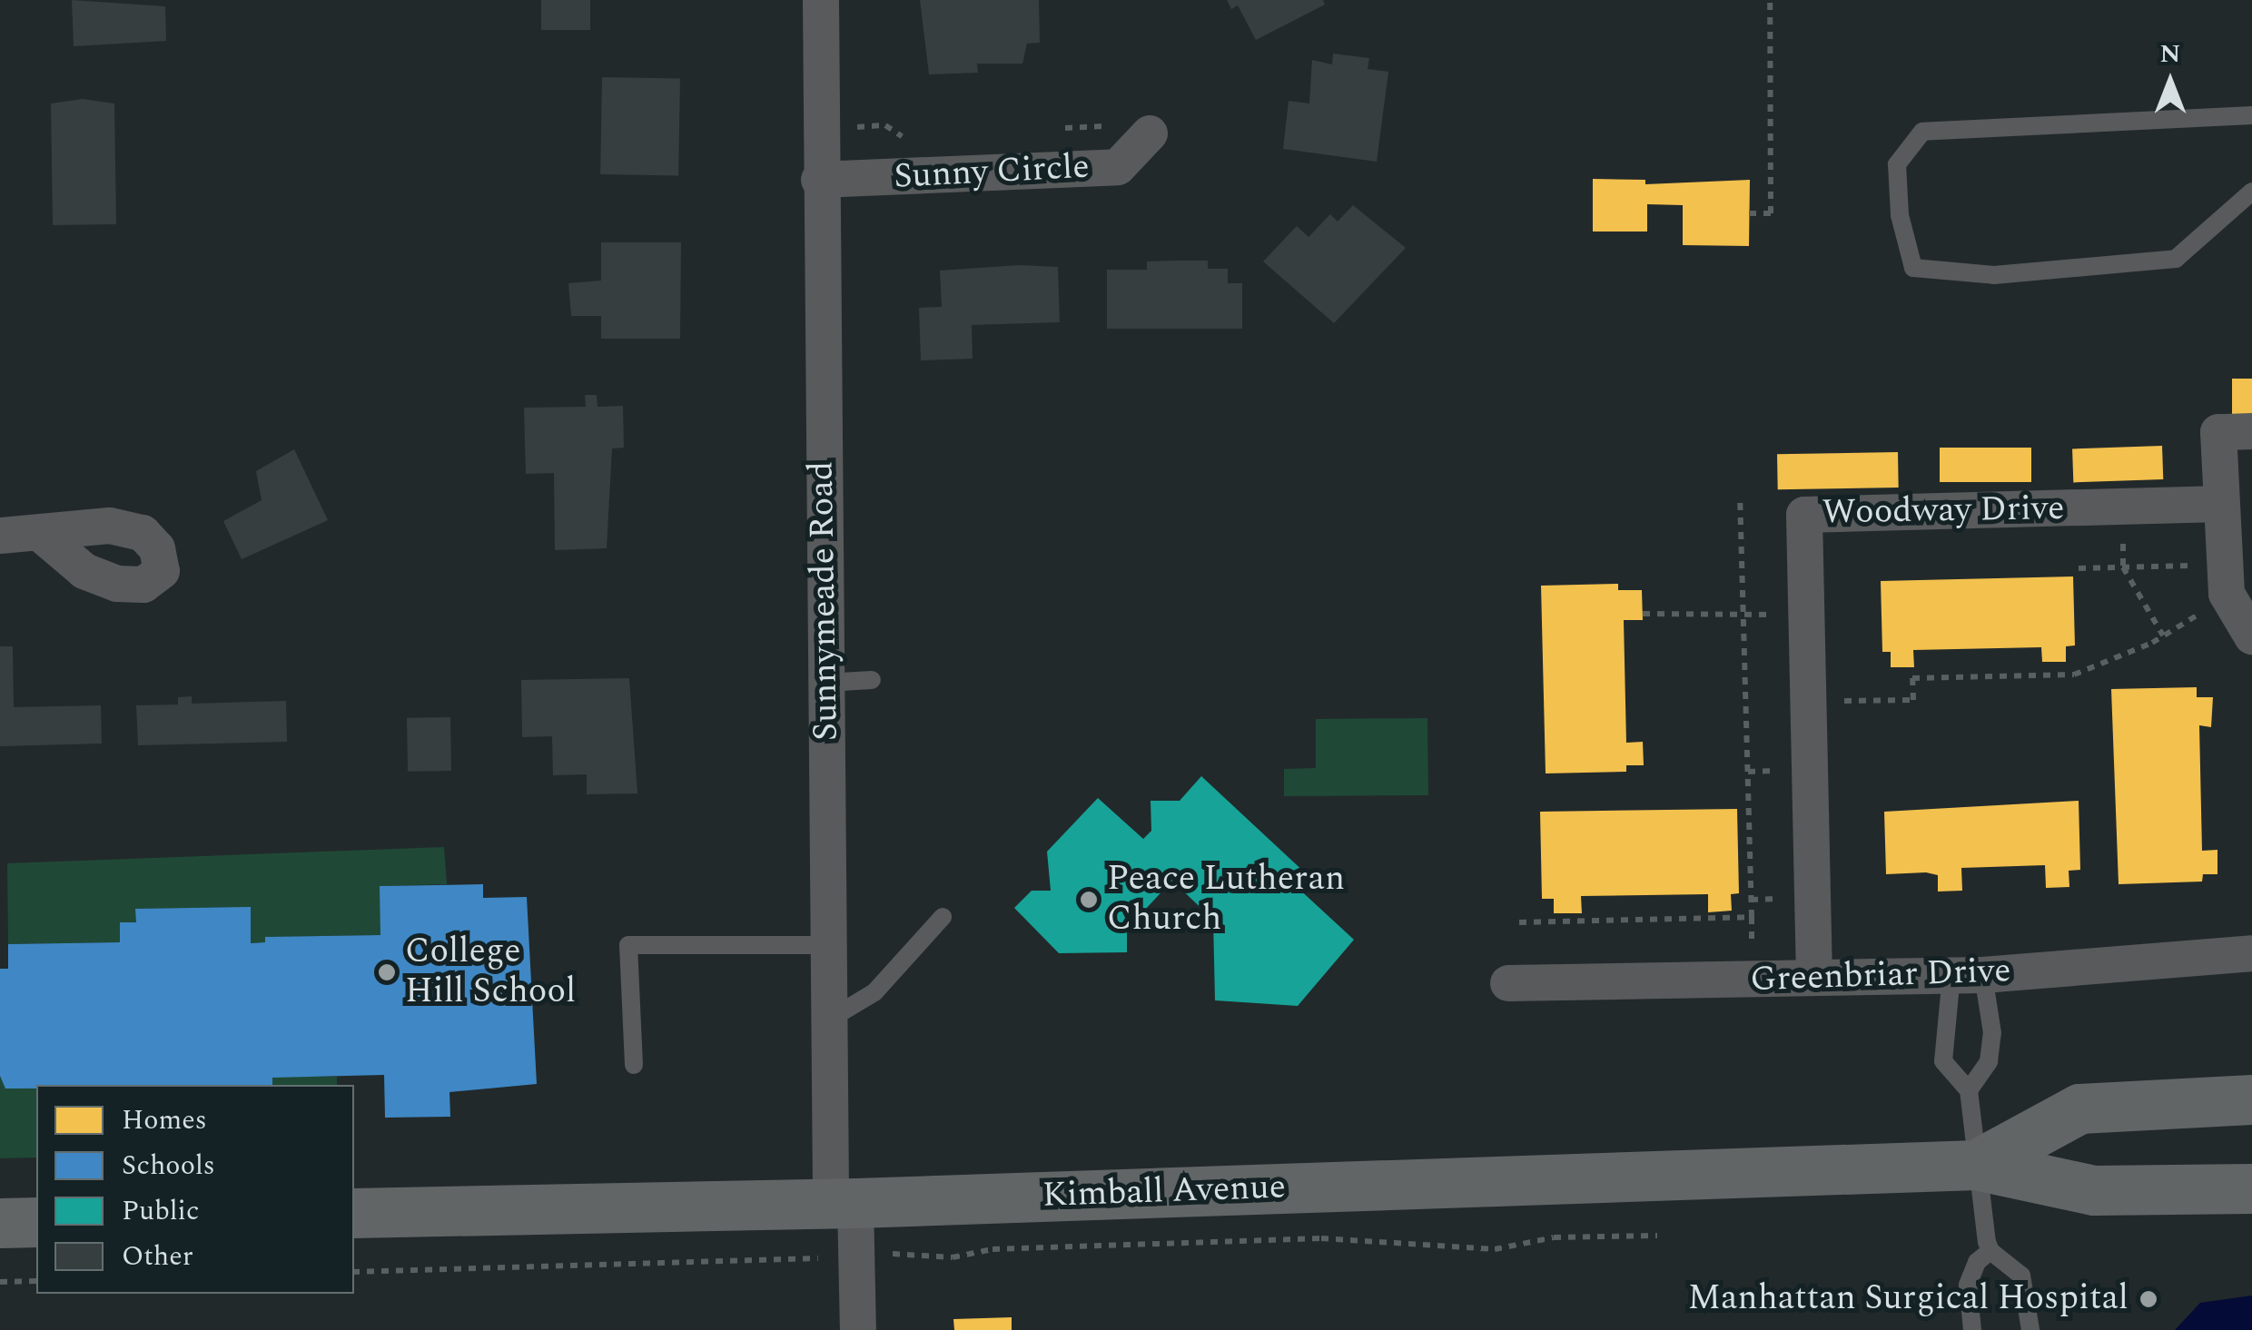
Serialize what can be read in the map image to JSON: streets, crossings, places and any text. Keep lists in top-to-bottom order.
{
  "streets": {
    "main road": ["Kimball Avenue"],
    "street": [
      "Sunny Circle",
      "Woodway Drive",
      "Sunnymeade Road",
      "Greenbriar Drive"
    ]
  },
  "crossings": [
    ["Sunny Circle", "Sunnymeade Road"],
    ["Woodway Drive", "Greenbriar Drive"],
    ["Sunnymeade Road", "Kimball Avenue"]
  ],
  "places": ["Peace Lutheran Church", "College Hill School", "Manhattan Surgical Hospital"],
  "legend": [
    "Homes",
    "Schools",
    "Public",
    "Other"
  ],
  "north": "top"
}
